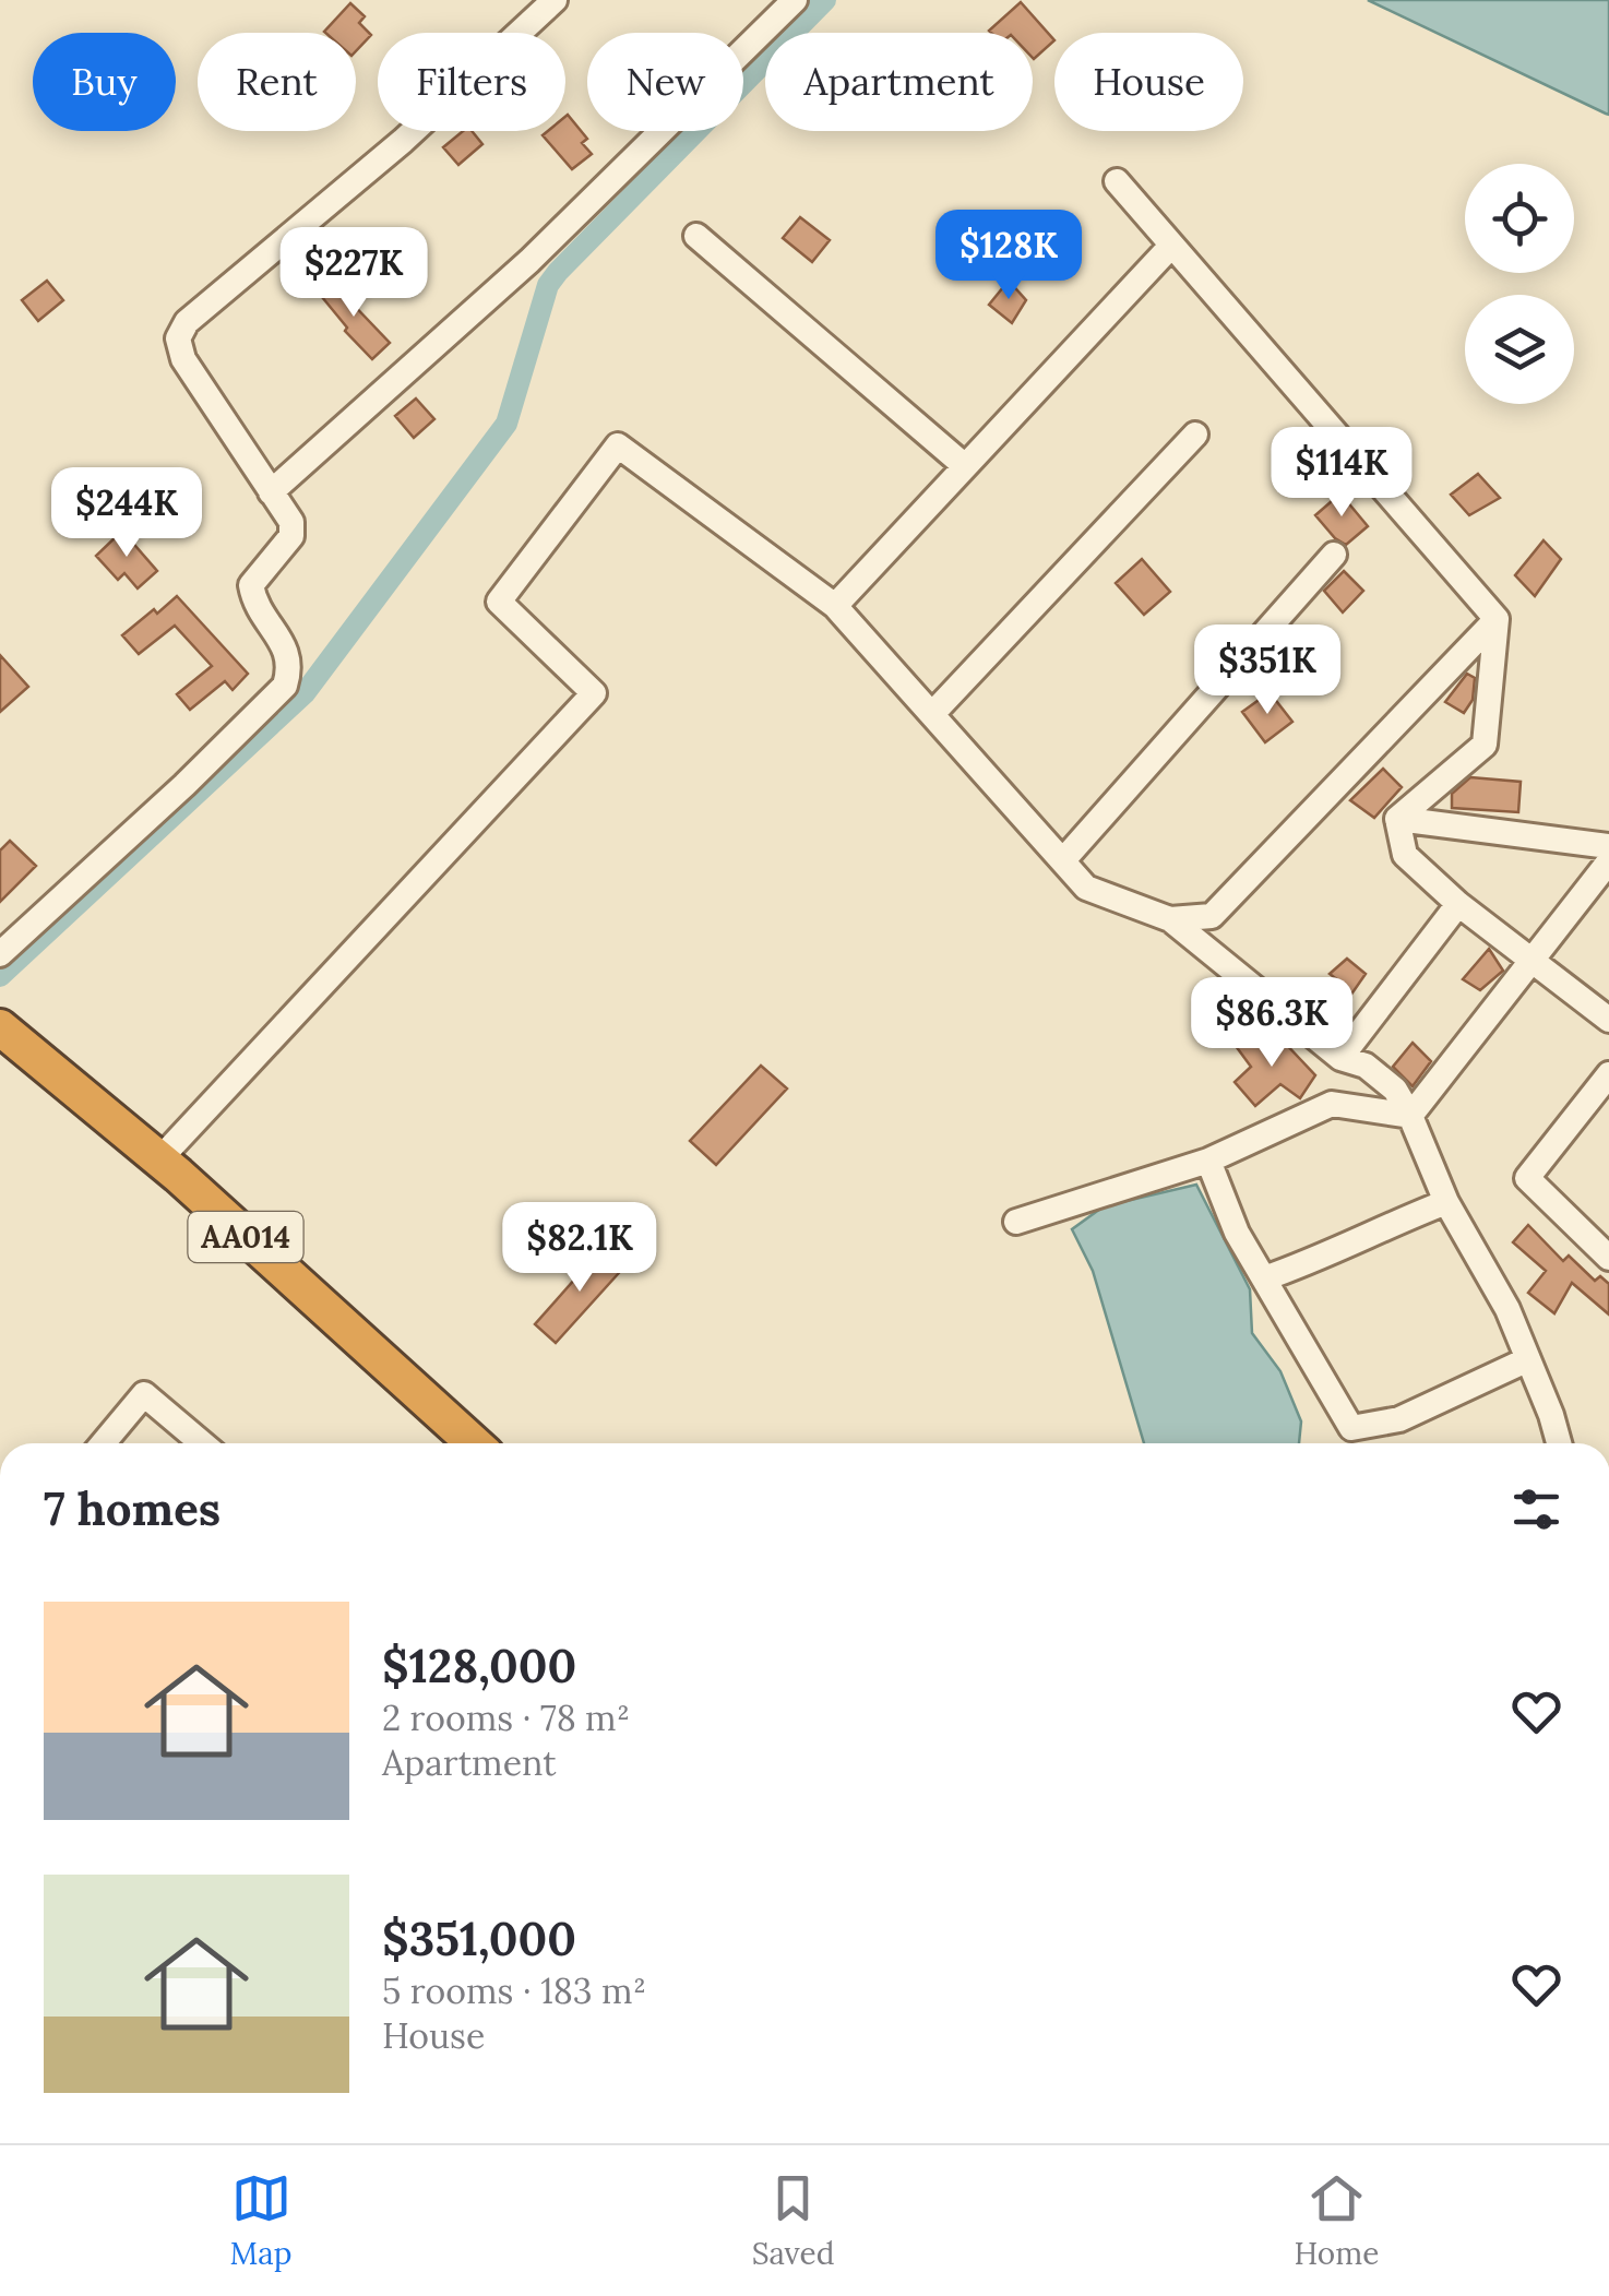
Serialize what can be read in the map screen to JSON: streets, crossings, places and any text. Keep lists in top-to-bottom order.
{
  "streets": {
    "highway": ["AA014"]
  },
  "page": {
    "chip": [
      "Buy",
      "Rent",
      "Filters",
      "New",
      "Apartment",
      "House"
    ],
    "price": [
      "$128K",
      "$227K",
      "$114K",
      "$244K",
      "$351K",
      "$86.3K",
      "$82.1K"
    ],
    "heading": "7 homes",
    "list": [
      {
        "name": "$128,000",
        "note": "2 rooms · 78 m² · Apartment"
      },
      {
        "name": "$351,000",
        "note": "5 rooms · 183 m² · House"
      }
    ],
    "tabs": ["Map", "Saved", "Home"]
  }
}
